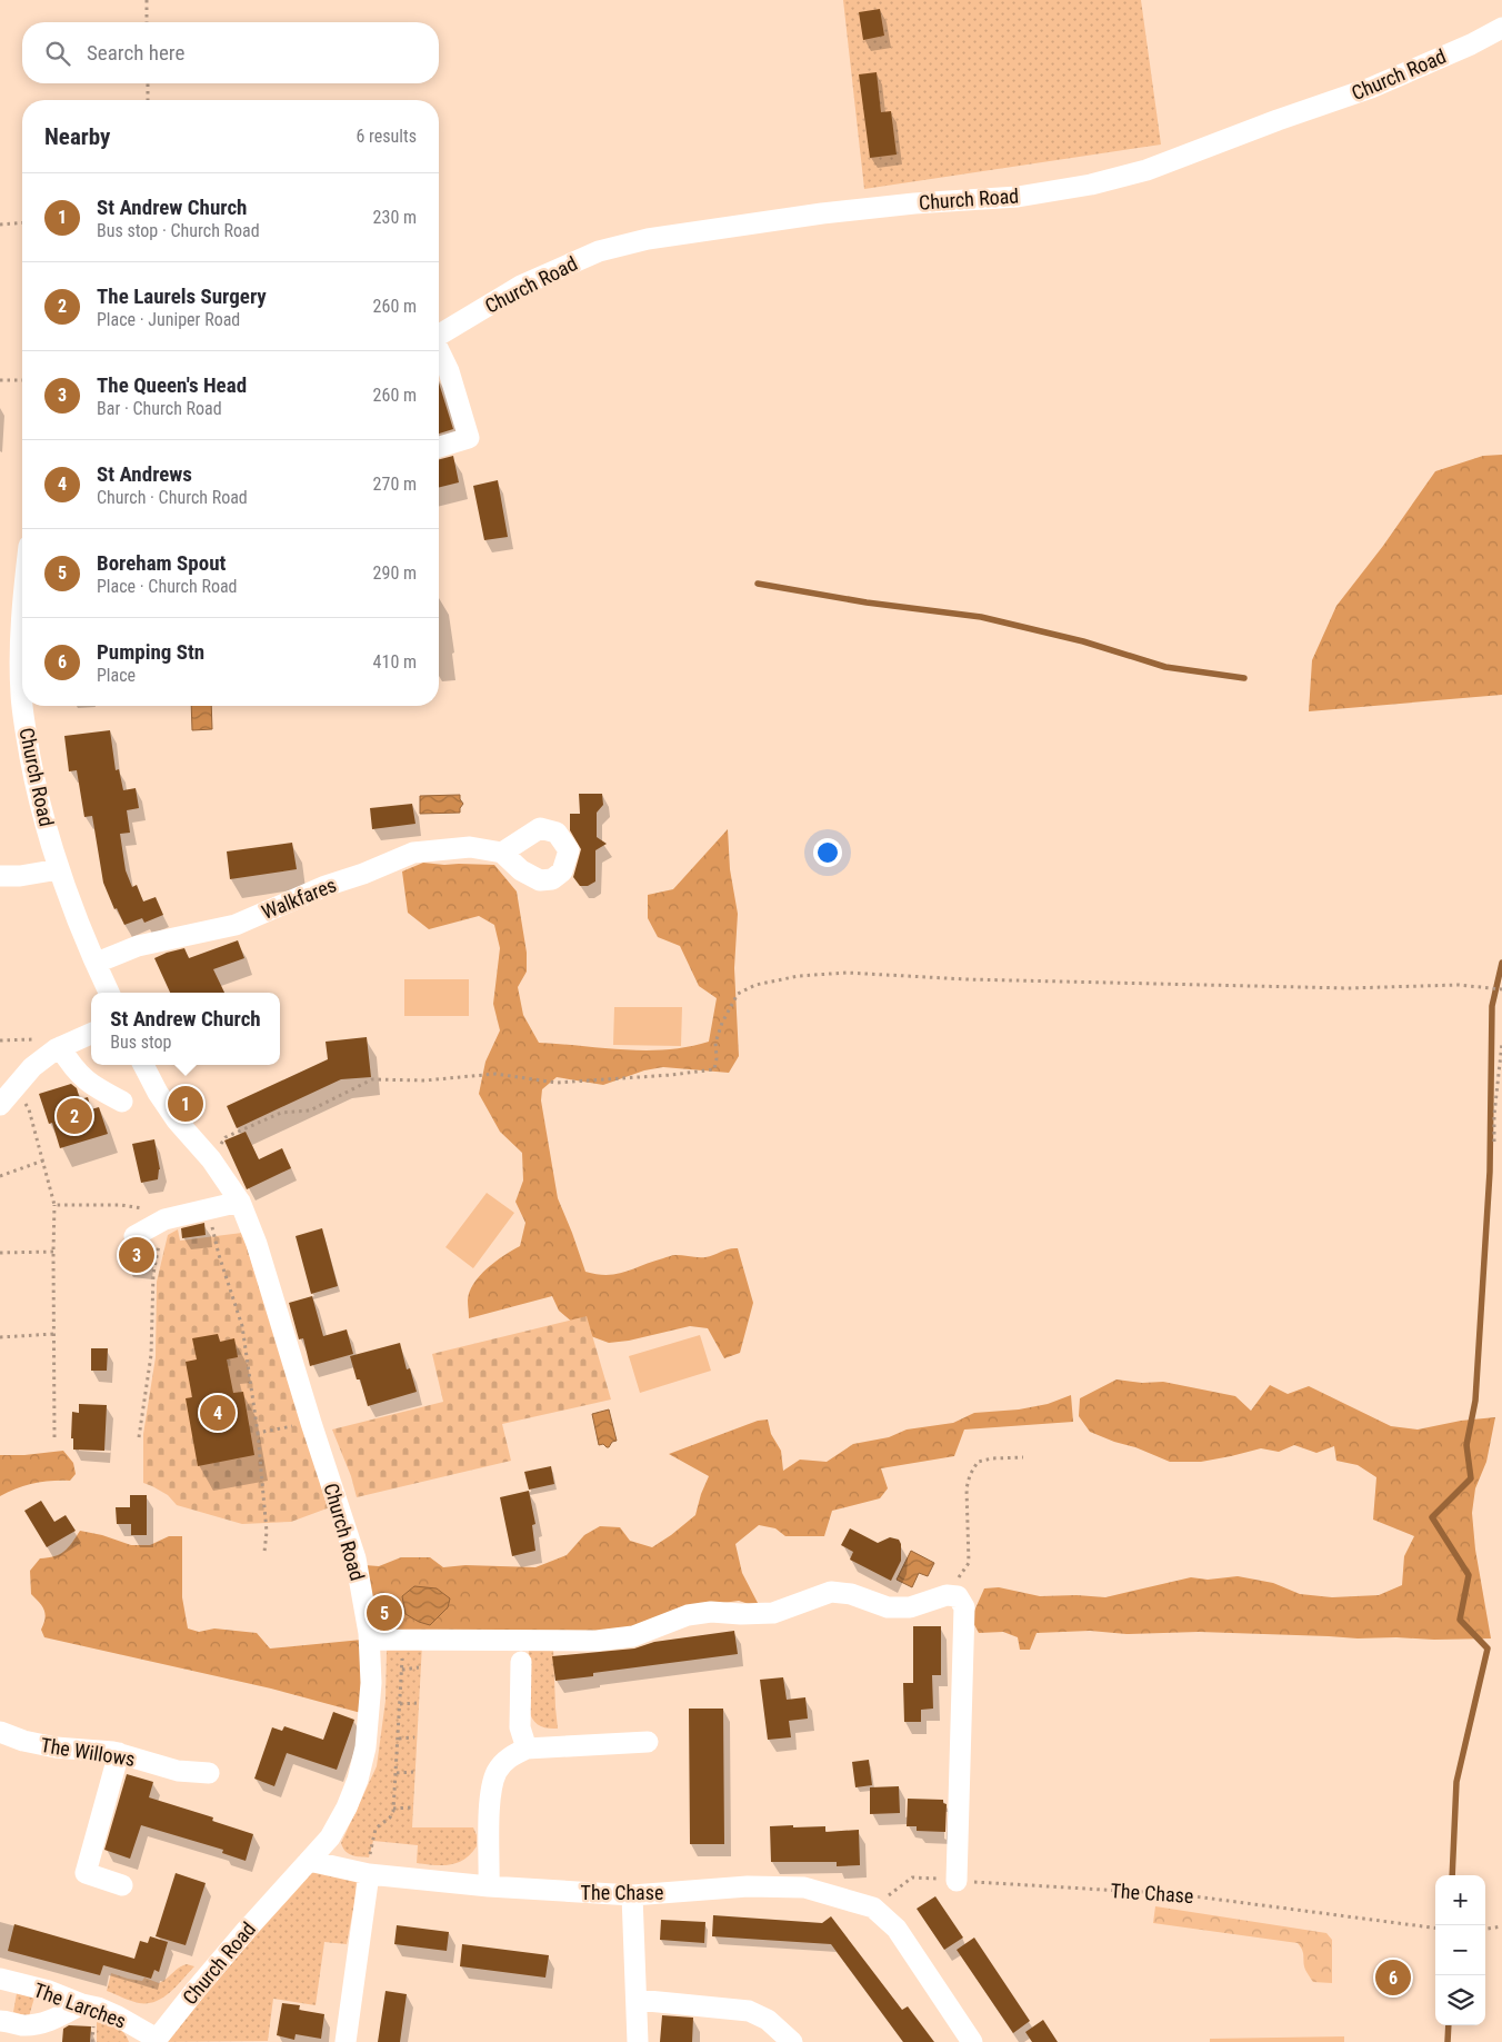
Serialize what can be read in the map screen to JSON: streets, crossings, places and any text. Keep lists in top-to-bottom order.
{
  "streets": {
    "street": [
      "Church Road",
      "Walkfares",
      "The Willows",
      "The Chase",
      "The Larches"
    ]
  },
  "crossings": [
    ["Church Road", "Walkfares"],
    ["Church Road", "The Chase"],
    ["Church Road", "The Larches"]
  ],
  "page": {
    "search": "Search here",
    "heading": ["Nearby", "6 results"],
    "list": [
      {
        "mark": "1",
        "name": "St Andrew Church",
        "note": "Bus stop · Church Road",
        "value": "230 m"
      },
      {
        "mark": "2",
        "name": "The Laurels Surgery",
        "note": "Place · Juniper Road",
        "value": "260 m"
      },
      {
        "mark": "3",
        "name": "The Queen's Head",
        "note": "Bar · Church Road",
        "value": "260 m"
      },
      {
        "mark": "4",
        "name": "St Andrews",
        "note": "Church · Church Road",
        "value": "270 m"
      },
      {
        "mark": "5",
        "name": "Boreham Spout",
        "note": "Place · Church Road",
        "value": "290 m"
      },
      {
        "mark": "6",
        "name": "Pumping Stn",
        "note": "Place",
        "value": "410 m"
      }
    ],
    "popup": ["St Andrew Church", "Bus stop"],
    "pins": [
      "1",
      "2",
      "3",
      "4",
      "5",
      "6"
    ],
    "map_buttons": ["+", "−"]
  }
}
